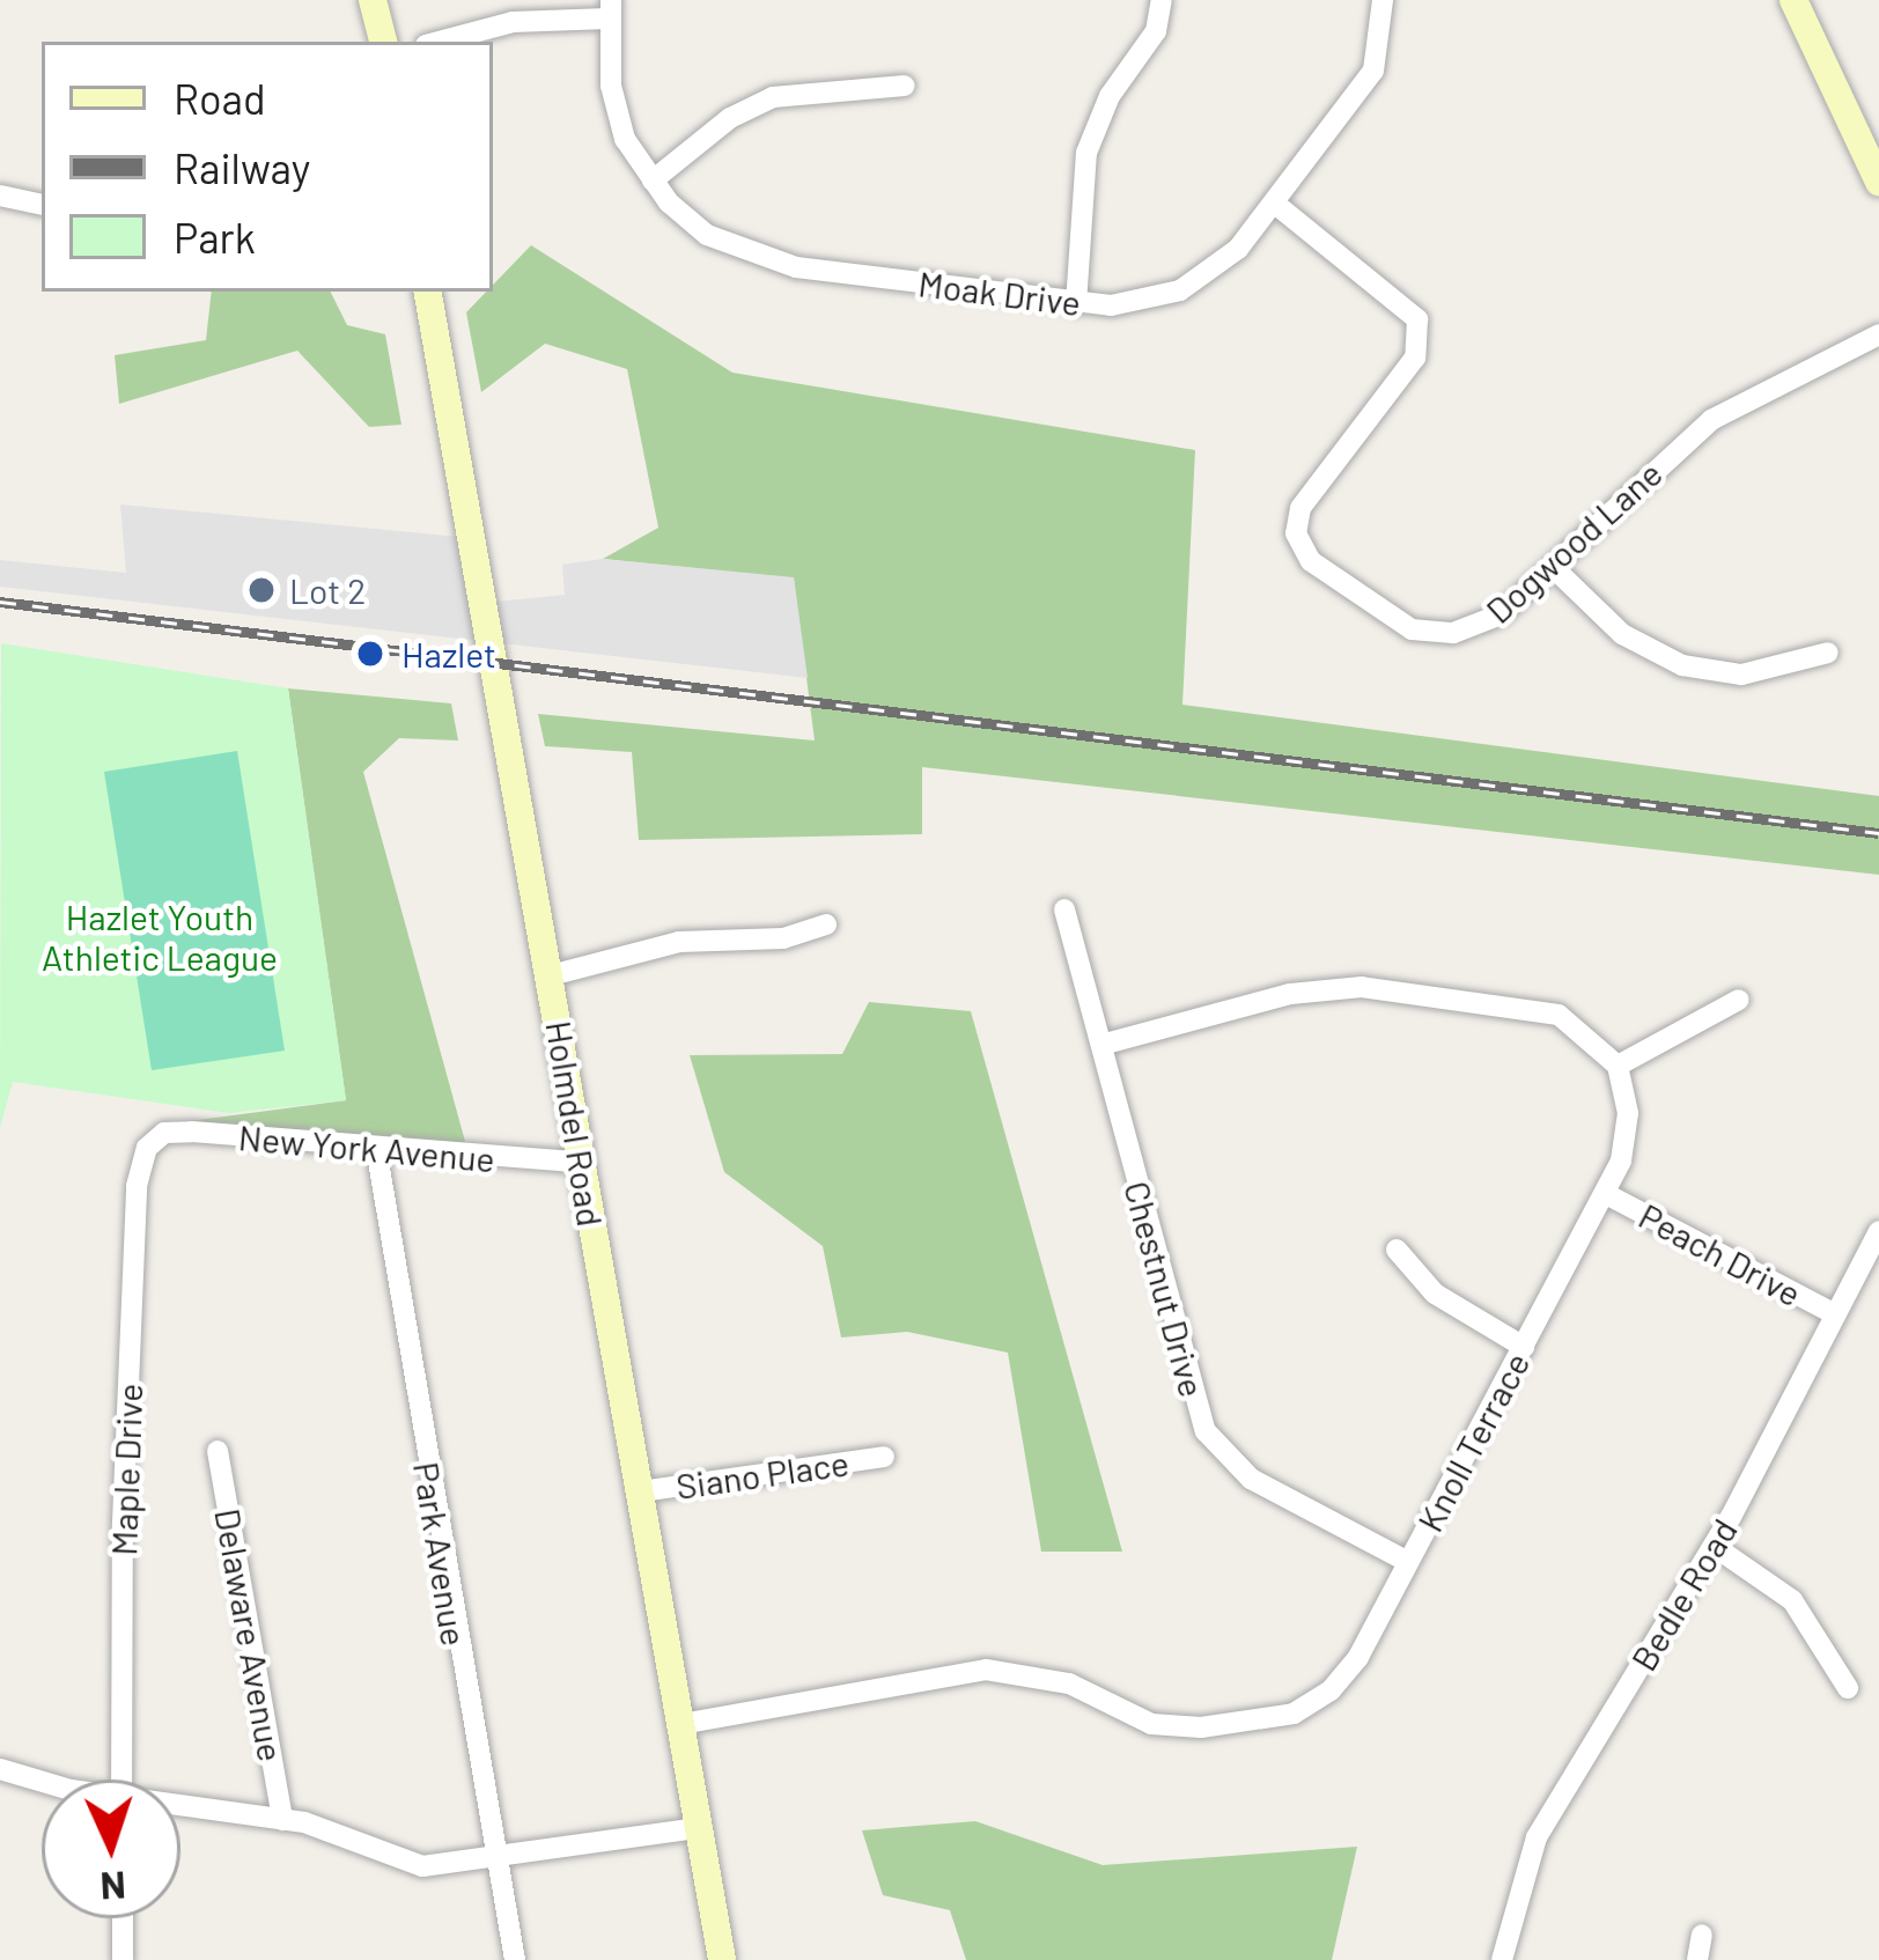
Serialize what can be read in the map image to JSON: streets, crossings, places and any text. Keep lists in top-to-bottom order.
{
  "streets": {
    "main road": ["Holmdel Road"],
    "street": [
      "Moak Drive",
      "Dogwood Lane",
      "New York Avenue",
      "Peach Drive",
      "Chestnut Drive",
      "Knoll Terrace",
      "Maple Drive",
      "Siano Place",
      "Park Avenue",
      "Bedle Road",
      "Delaware Avenue"
    ]
  },
  "crossings": [
    ["Moak Drive", "Dogwood Lane"],
    ["Holmdel Road", "New York Avenue"],
    ["Holmdel Road", "Knoll Terrace"],
    ["Holmdel Road", "Siano Place"],
    ["New York Avenue", "Maple Drive"],
    ["New York Avenue", "Park Avenue"],
    ["Peach Drive", "Knoll Terrace"],
    ["Peach Drive", "Bedle Road"],
    ["Chestnut Drive", "Knoll Terrace"]
  ],
  "parks": ["Hazlet Youth Athletic League"],
  "places": ["Lot 2", "Hazlet"],
  "legend": ["Road", "Railway", "Park"],
  "north": "bottom"
}
